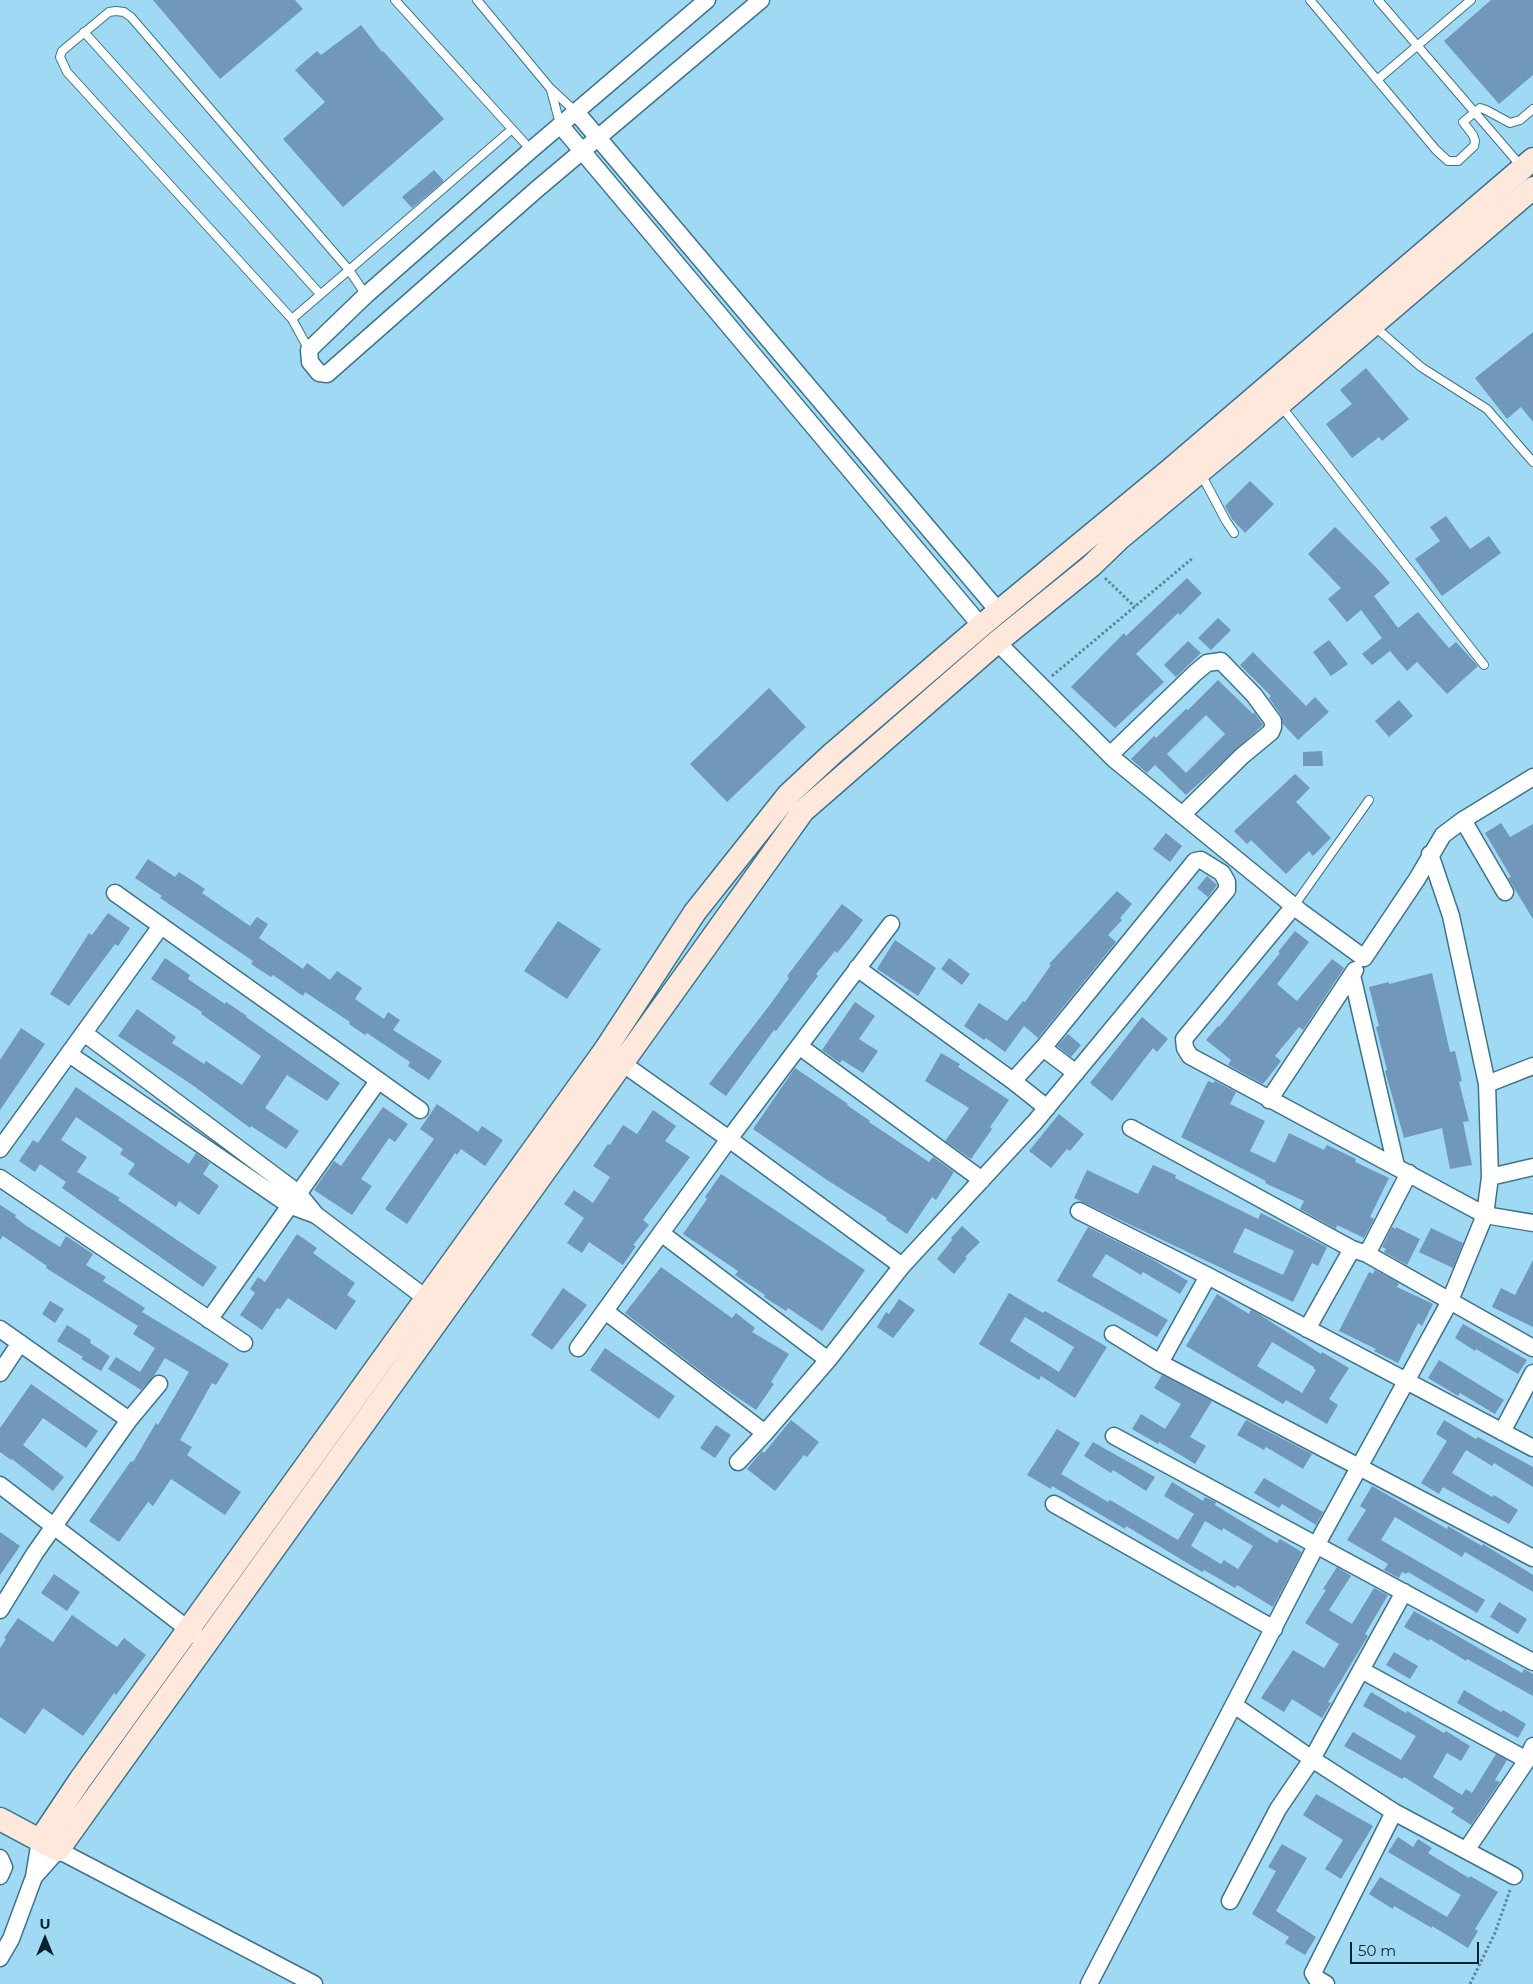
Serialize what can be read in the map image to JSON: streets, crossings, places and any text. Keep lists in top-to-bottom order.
{
  "scale_bar": "50 m",
  "north": "top"
}
